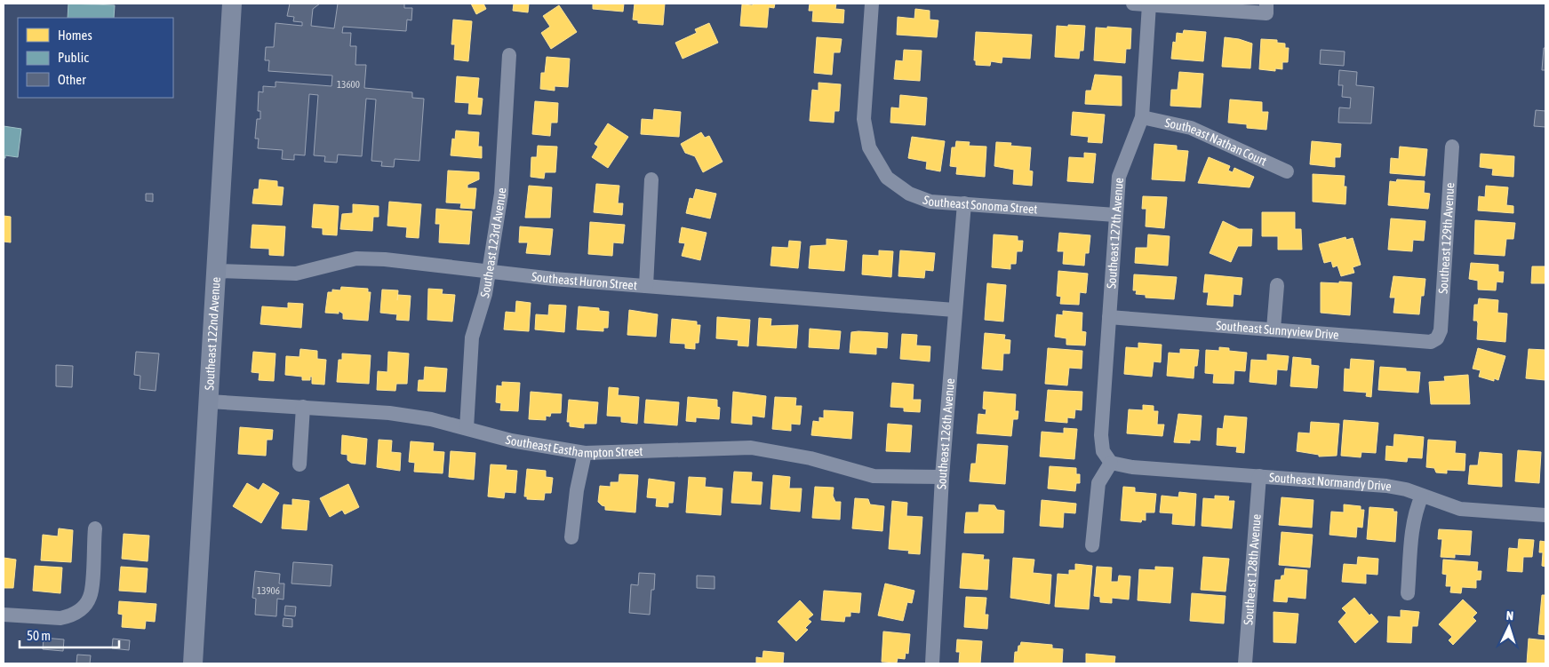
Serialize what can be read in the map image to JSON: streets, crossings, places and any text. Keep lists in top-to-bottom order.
{
  "streets": {
    "main road": ["Southeast 122nd Avenue"],
    "street": [
      "Southeast Nathan Court",
      "Southeast Sonoma Street",
      "Southeast 127th Avenue",
      "Southeast 129th Avenue",
      "Southeast 123rd Avenue",
      "Southeast Huron Street",
      "Southeast Sunnyview Drive",
      "Southeast 126th Avenue",
      "Southeast Easthampton Street",
      "Southeast Normandy Drive",
      "Southeast 128th Avenue"
    ]
  },
  "crossings": [
    ["Southeast Nathan Court", "Southeast 127th Avenue"],
    ["Southeast Sonoma Street", "Southeast 127th Avenue"],
    ["Southeast Sonoma Street", "Southeast 126th Avenue"],
    ["Southeast 127th Avenue", "Southeast Sunnyview Drive"],
    ["Southeast 127th Avenue", "Southeast Normandy Drive"],
    ["Southeast 129th Avenue", "Southeast Sunnyview Drive"],
    ["Southeast 123rd Avenue", "Southeast Huron Street"],
    ["Southeast 123rd Avenue", "Southeast Easthampton Street"],
    ["Southeast Huron Street", "Southeast 122nd Avenue"],
    ["Southeast Huron Street", "Southeast 126th Avenue"],
    ["Southeast 122nd Avenue", "Southeast Easthampton Street"],
    ["Southeast 126th Avenue", "Southeast Easthampton Street"],
    ["Southeast Normandy Drive", "Southeast 128th Avenue"]
  ],
  "house_numbers": ["13600", "13906"],
  "legend": ["Homes", "Public", "Other"],
  "scale_bar": "50 m",
  "north": "top"
}
